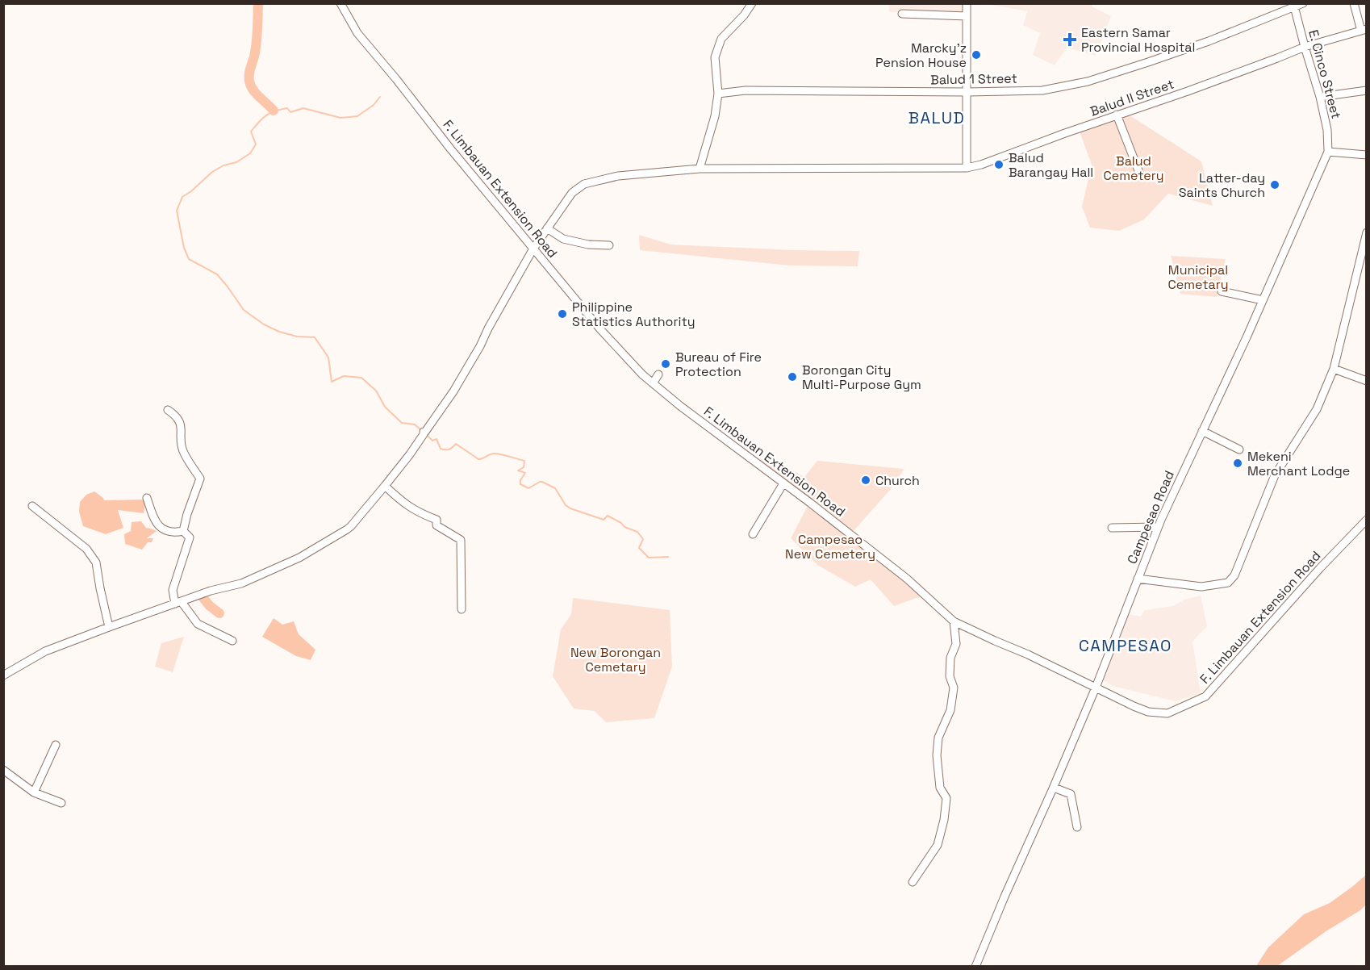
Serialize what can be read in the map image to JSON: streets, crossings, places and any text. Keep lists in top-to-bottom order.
{
  "streets": {
    "street": [
      "E. Cinco Street",
      "Balud 1 Street",
      "Balud II Street",
      "F. Limbauan Extension Road",
      "Campesao Road"
    ]
  },
  "crossings": [
    ["E. Cinco Street", "Balud 1 Street"],
    ["E. Cinco Street", "Balud II Street"],
    ["E. Cinco Street", "Campesao Road"],
    ["Balud II Street", "F. Limbauan Extension Road"],
    ["F. Limbauan Extension Road", "Campesao Road"]
  ],
  "districts": ["BALUD", "CAMPESAO"],
  "parks": [
    "Balud Cemetery",
    "Municipal Cemetary",
    "Campesao New Cemetery",
    "New Borongan Cemetary"
  ],
  "places": {
    "health": ["Eastern Samar Provincial Hospital"],
    "other": [
      "Marcky'z Pension House",
      "Balud Barangay Hall",
      "Latter-day Saints Church",
      "Philippine Statistics Authority",
      "Bureau of Fire Protection",
      "Borongan City Multi-Purpose Gym",
      "Mekeni Merchant Lodge",
      "Church"
    ]
  }
}
